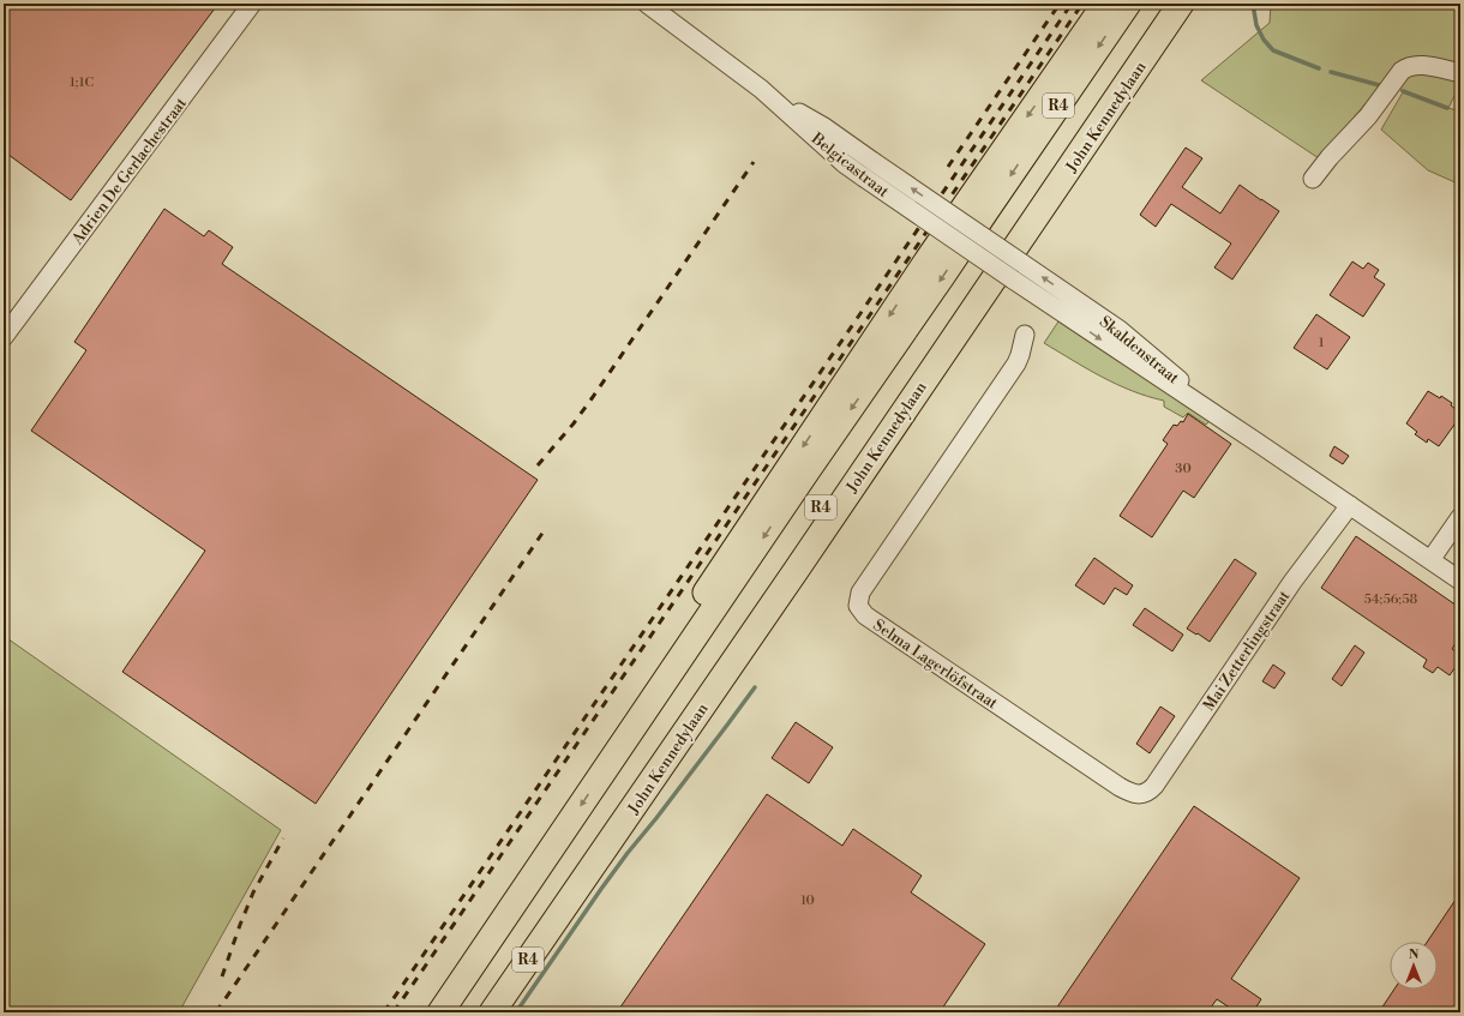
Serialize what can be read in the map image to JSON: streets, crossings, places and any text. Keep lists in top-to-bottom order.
{
  "streets": {
    "highway": ["R4", "John Kennedylaan"],
    "street": [
      "Belgicastraat",
      "Adrien De Gerlachestraat",
      "Skaldenstraat",
      "Mai Zetterlingstraat",
      "Selma Lagerlöfstraat"
    ]
  },
  "crossings": [
    ["R4", "Belgicastraat"],
    ["Belgicastraat", "Skaldenstraat"],
    ["Skaldenstraat", "Mai Zetterlingstraat"],
    ["Mai Zetterlingstraat", "Selma Lagerlöfstraat"]
  ],
  "house_numbers": [
    "1;1C",
    "1",
    "30",
    "54;56;58",
    "10"
  ],
  "north": "top"
}
